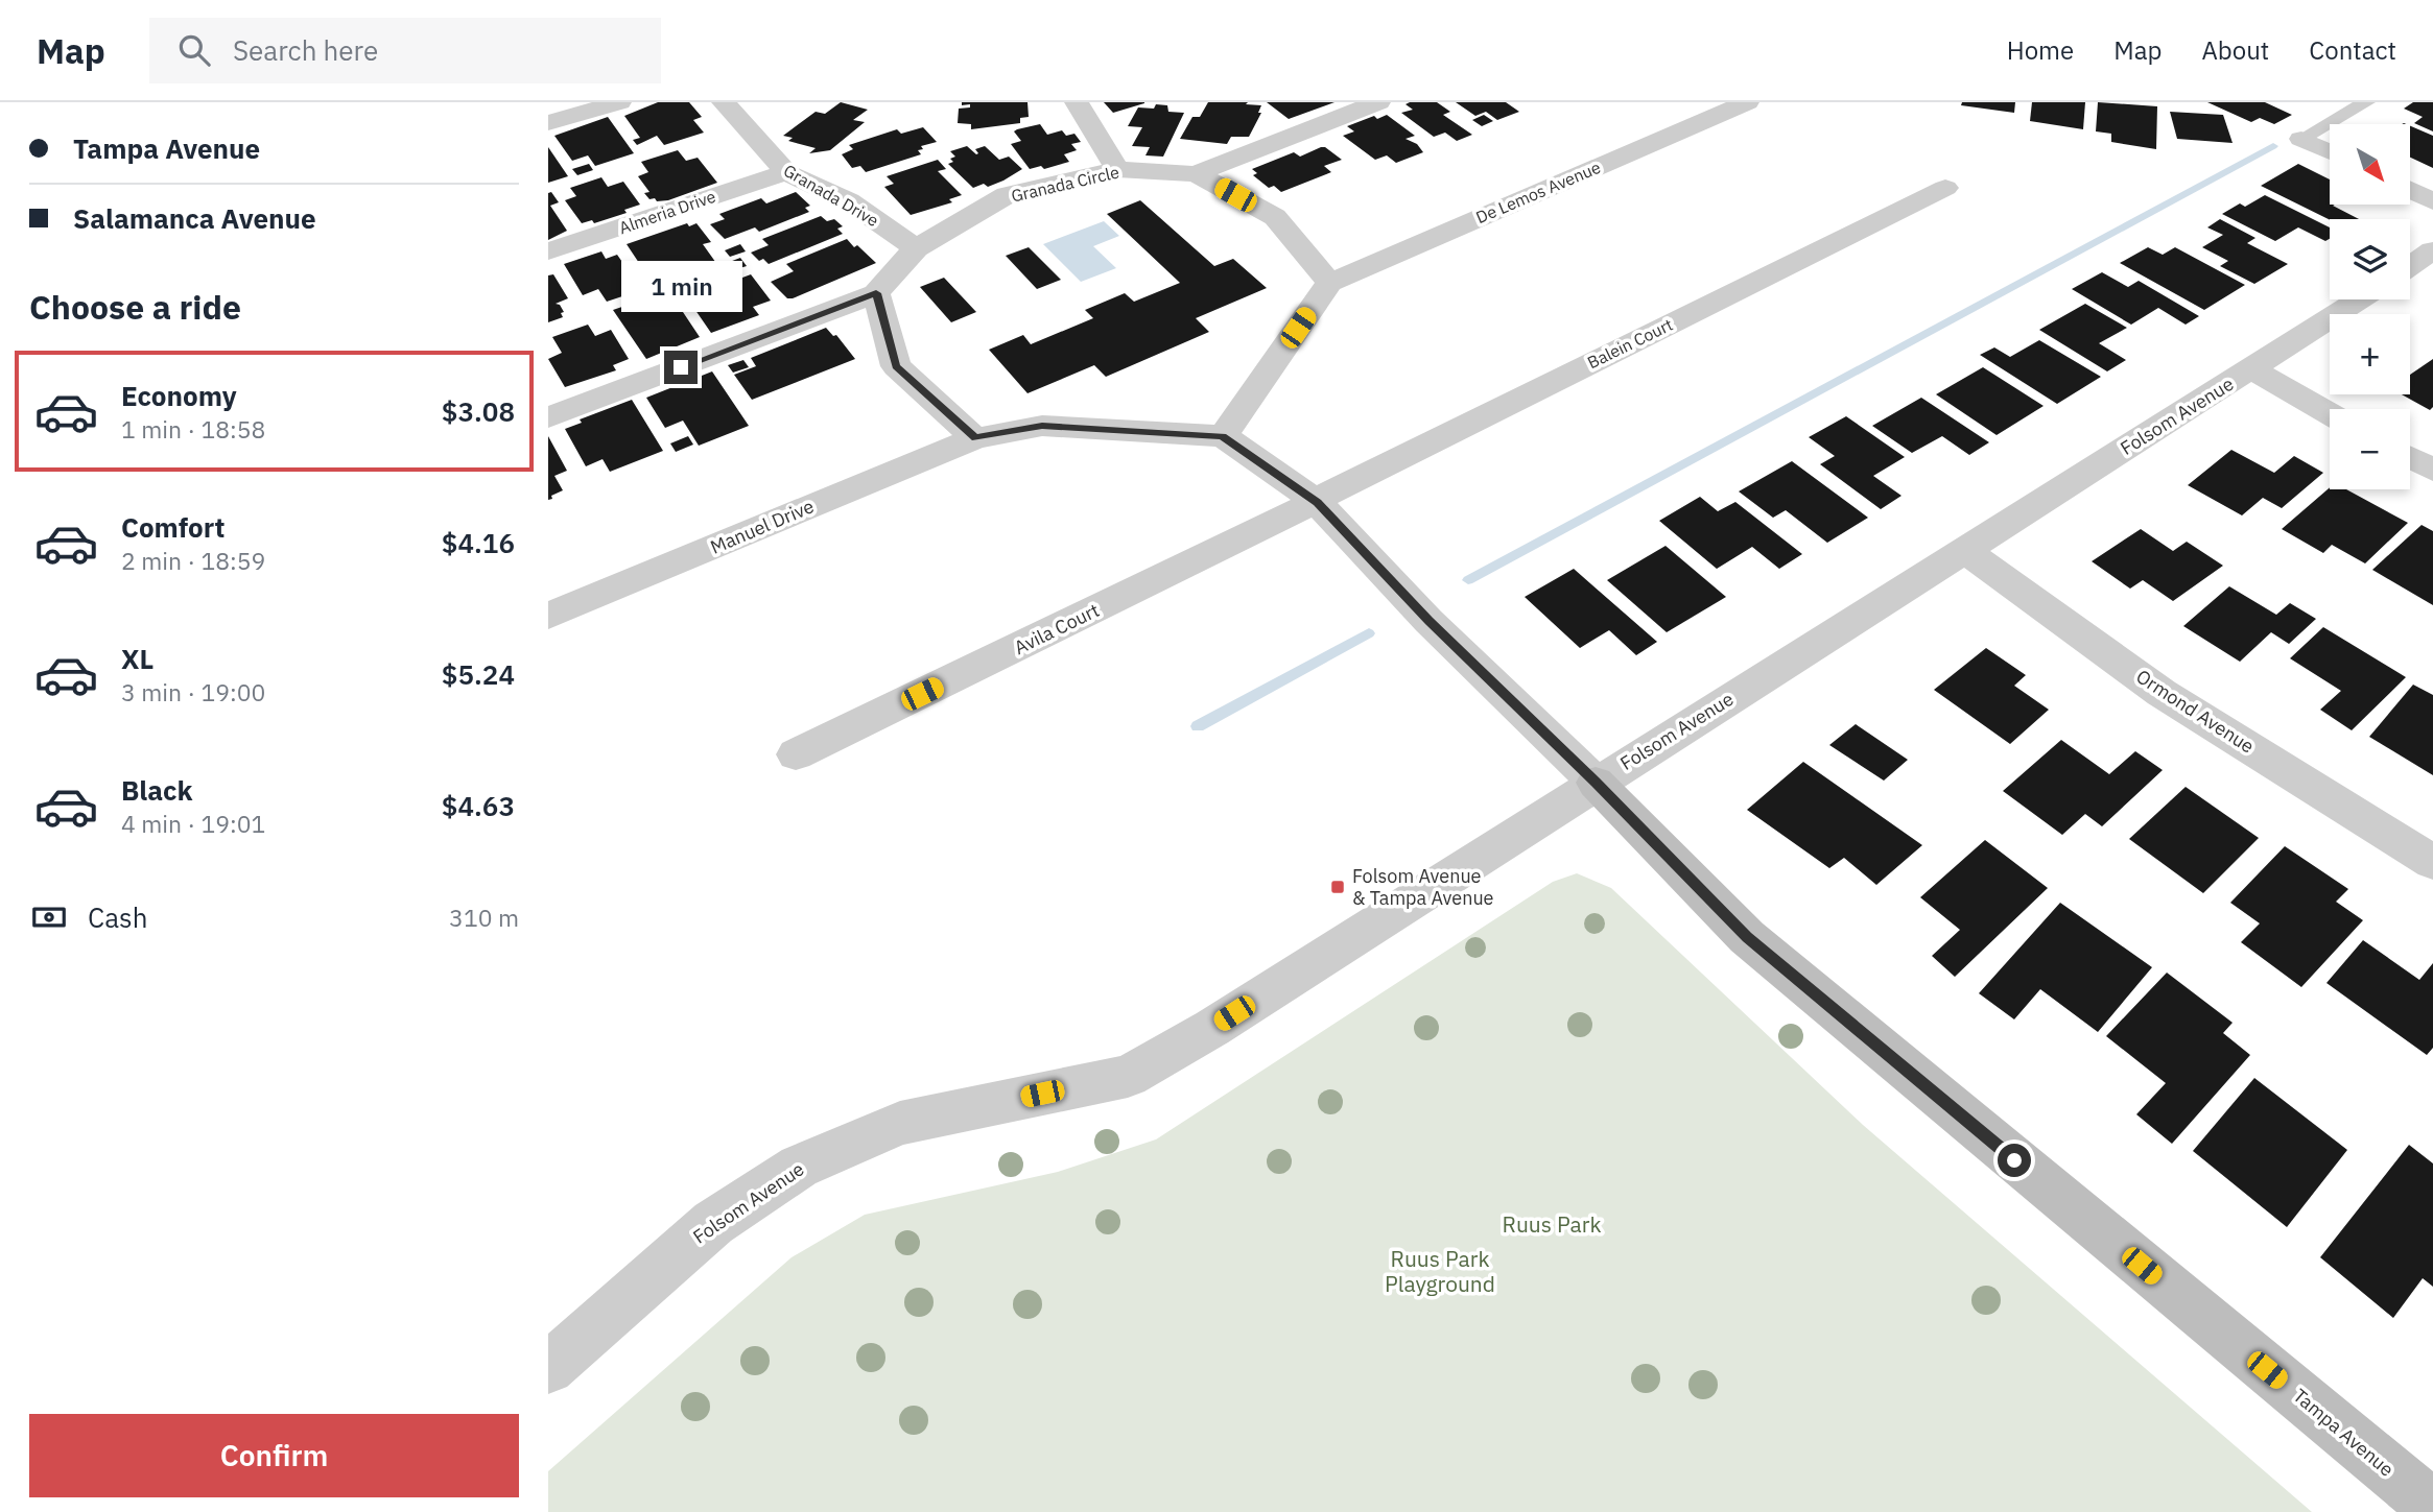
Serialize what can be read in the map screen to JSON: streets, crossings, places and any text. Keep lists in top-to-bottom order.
{
  "streets": {
    "street": [
      "Granada Circle",
      "De Lemos Avenue",
      "Granada Drive",
      "Almeria Drive",
      "Balein Court",
      "Folsom Avenue",
      "Manuel Drive",
      "Avila Court",
      "Ormond Avenue",
      "Tampa Avenue"
    ]
  },
  "crossings": [
    ["Granada Circle", "De Lemos Avenue"],
    ["Granada Circle", "Granada Drive"],
    ["Granada Drive", "Almeria Drive"],
    ["Balein Court", "Avila Court"],
    ["Balein Court", "Tampa Avenue"],
    ["Folsom Avenue", "Ormond Avenue"],
    ["Folsom Avenue", "Tampa Avenue"],
    ["Avila Court", "Tampa Avenue"]
  ],
  "parks": ["Ruus Park", "Ruus Park Playground"],
  "places": {
    "transit": ["Folsom Avenue & Tampa Avenue"]
  },
  "north": "bottom right",
  "page": {
    "header": "Map",
    "search": "Search here",
    "nav": [
      "Home",
      "Map",
      "About",
      "Contact"
    ],
    "banner": ["Tampa Avenue", "Salamanca Avenue"],
    "map_buttons": ["+", "−"],
    "bubble": "1 min",
    "heading": "Choose a ride",
    "list": [
      {
        "name": "Economy",
        "note": "1 min · 18:58",
        "value": "$3.08"
      },
      {
        "name": "Comfort",
        "note": "2 min · 18:59",
        "value": "$4.16"
      },
      {
        "name": "XL",
        "note": "3 min · 19:00",
        "value": "$5.24"
      },
      {
        "name": "Black",
        "note": "4 min · 19:01",
        "value": "$4.63"
      }
    ],
    "pay": ["Cash", "310 m"],
    "buttons": "Confirm"
  }
}
